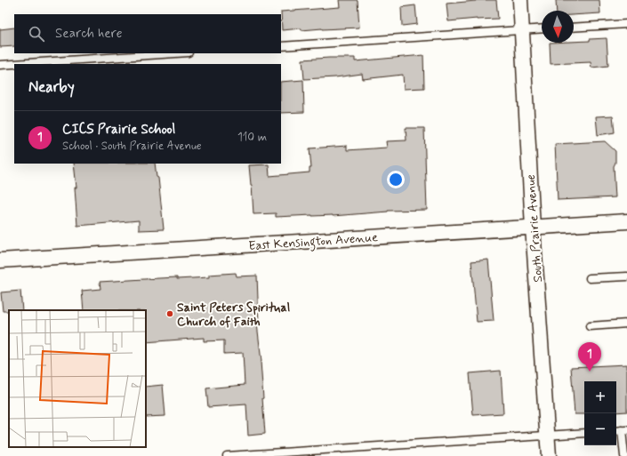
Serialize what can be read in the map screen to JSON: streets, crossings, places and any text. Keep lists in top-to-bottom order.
{
  "streets": {
    "street": ["South Prairie Avenue", "East Kensington Avenue"]
  },
  "crossings": [
    ["South Prairie Avenue", "East Kensington Avenue"]
  ],
  "places": ["Saint Peters Spiritual Church of Faith"],
  "north": "bottom",
  "page": {
    "search": "Search here",
    "heading": "Nearby",
    "list": [
      {
        "mark": "1",
        "name": "CICS Prairie School",
        "note": "School · South Prairie Avenue",
        "value": "110 m"
      }
    ],
    "pins": "1",
    "map_buttons": ["+", "−"]
  }
}
